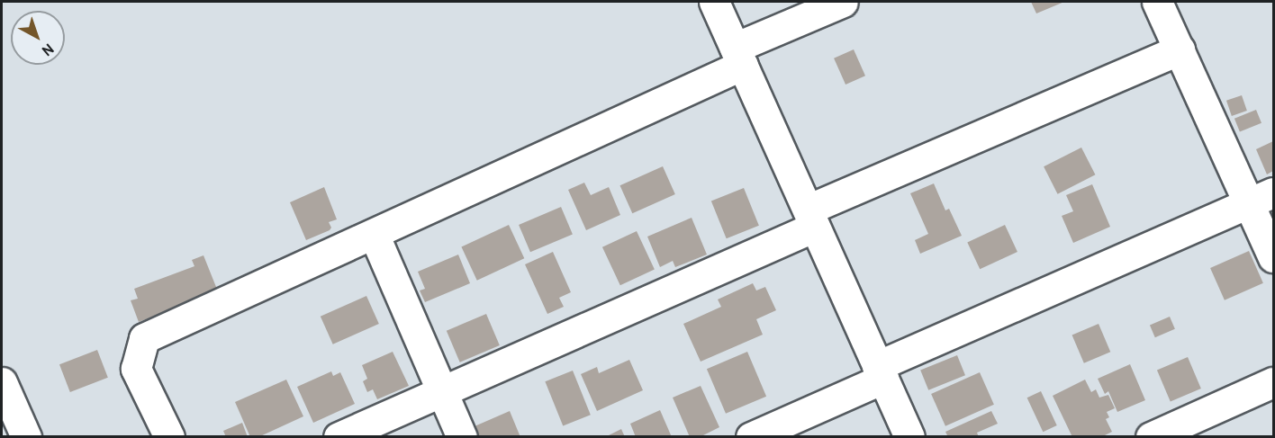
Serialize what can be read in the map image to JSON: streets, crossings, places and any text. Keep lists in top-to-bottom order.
{
  "north": "bottom right"
}
